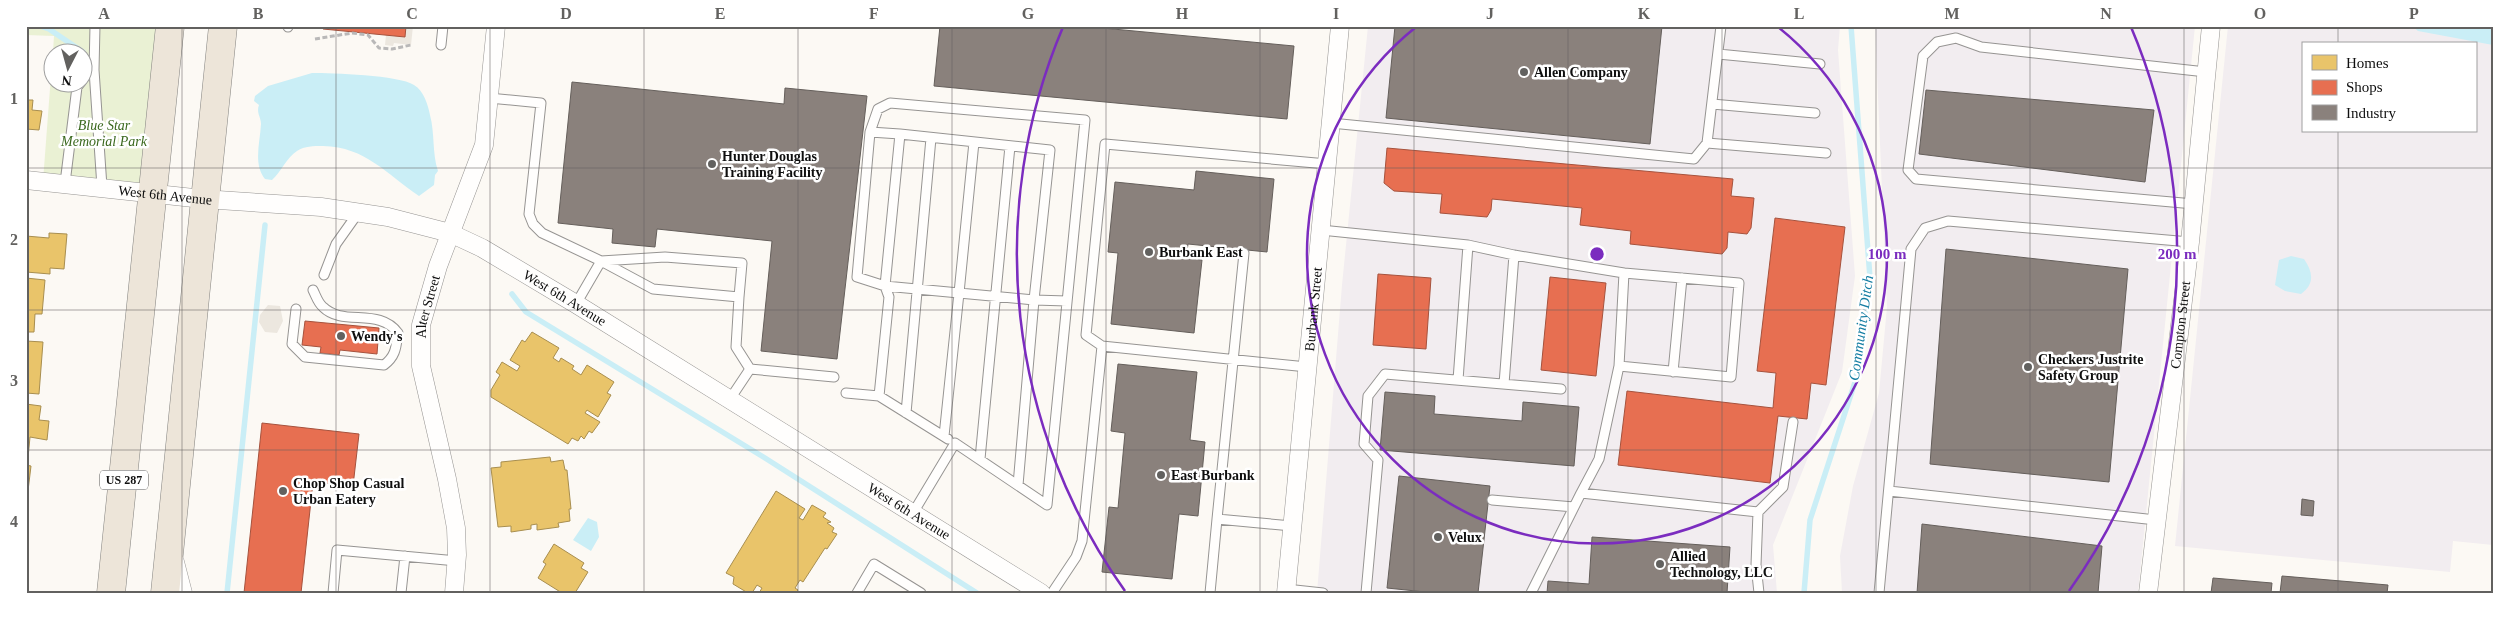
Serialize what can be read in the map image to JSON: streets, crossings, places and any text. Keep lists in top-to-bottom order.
{
  "streets": {
    "main road": ["US 287"],
    "street": [
      "West 6th Avenue",
      "Alter Street",
      "Burbank Street",
      "Compton Street"
    ]
  },
  "crossings": [
    ["West 6th Avenue", "Alter Street"],
    ["West 6th Avenue", "US 287"]
  ],
  "water": ["Community Ditch"],
  "parks": ["Blue Star Memorial Park"],
  "places": [
    "Allen Company",
    "Hunter Douglas Training Facility",
    "Burbank East",
    "Wendy's",
    "Checkers Justrite Safety Group",
    "East Burbank",
    "Chop Shop Casual Urban Eatery",
    "Velux",
    "Allied Technology, LLC"
  ],
  "legend": ["Homes", "Shops", "Industry"],
  "north": "bottom",
  "grid": {
    "columns": [
      "A",
      "B",
      "C",
      "D",
      "E",
      "F",
      "G",
      "H",
      "I",
      "J",
      "K",
      "L",
      "M",
      "N",
      "O",
      "P"
    ],
    "rows": [
      "1",
      "2",
      "3",
      "4"
    ]
  },
  "rings": ["100 m", "200 m"]
}
